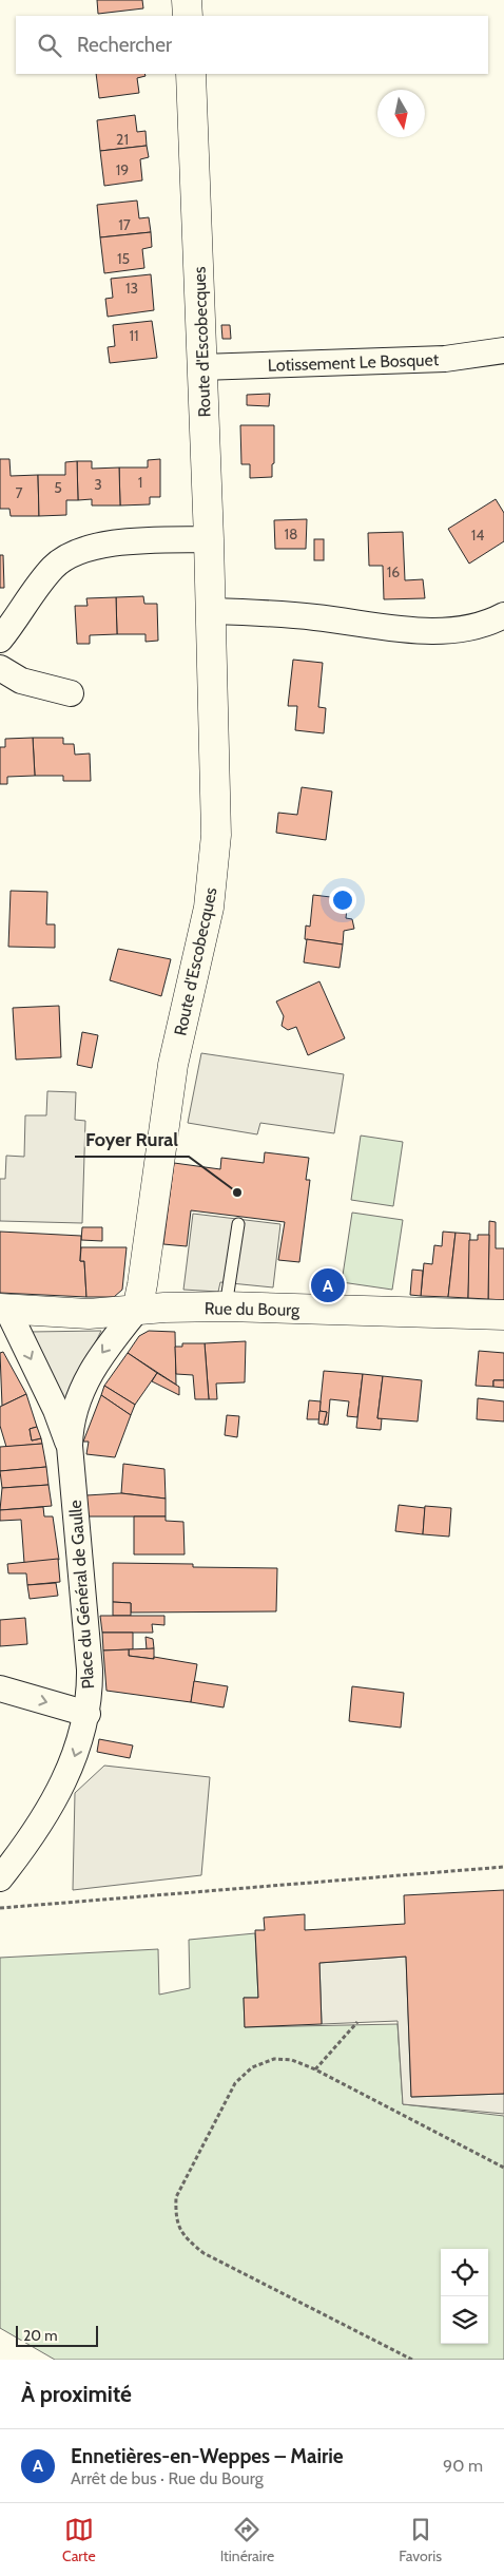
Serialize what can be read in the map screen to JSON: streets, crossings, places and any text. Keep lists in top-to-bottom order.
{
  "streets": {
    "street": [
      "Route d'Escobecques",
      "Lotissement Le Bosquet",
      "Rue du Bourg",
      "Place du Général de Gaulle"
    ]
  },
  "crossings": [
    ["Route d'Escobecques", "Lotissement Le Bosquet"],
    ["Route d'Escobecques", "Rue du Bourg"],
    ["Route d'Escobecques", "Place du Général de Gaulle"],
    ["Rue du Bourg", "Place du Général de Gaulle"]
  ],
  "one_way": ["Place du Général de Gaulle"],
  "places": ["Foyer Rural"],
  "house_numbers": [
    "21",
    "19",
    "17",
    "15",
    "13",
    "11",
    "1",
    "3",
    "5",
    "7",
    "18",
    "14",
    "16"
  ],
  "scale_bar": "20 m",
  "north": "bottom",
  "page": {
    "search": "Rechercher",
    "pins": "A",
    "scale": "20 m",
    "heading": "À proximité",
    "list": [
      {
        "mark": "A",
        "name": "Ennetières-en-Weppes – Mairie",
        "note": "Arrêt de bus · Rue du Bourg",
        "value": "90 m"
      }
    ],
    "nav": ["Carte", "Itinéraire", "Favoris"]
  }
}
